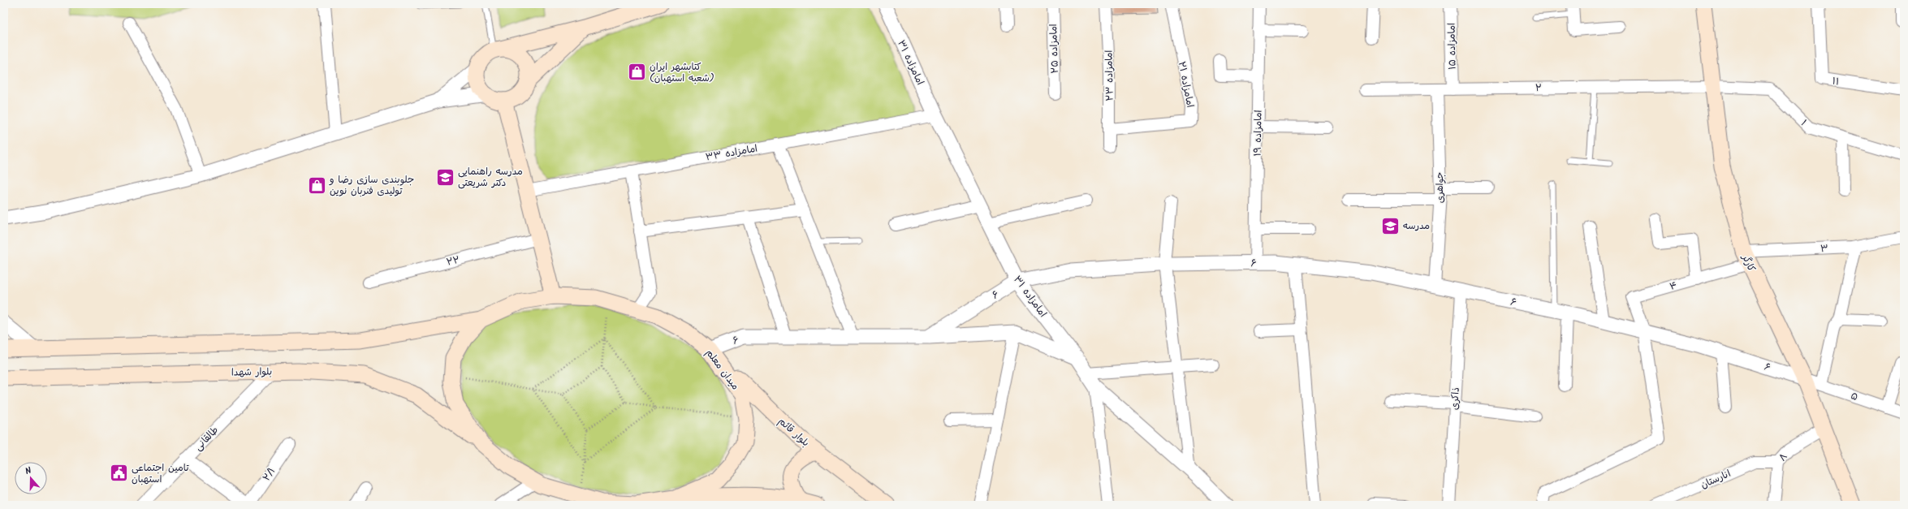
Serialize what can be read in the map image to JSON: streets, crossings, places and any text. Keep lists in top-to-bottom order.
{
  "streets": {
    "main road": [
      "کارگر",
      "میدان معلم",
      "بلوار شهدا",
      "بلوار قائم"
    ],
    "street": [
      "امامزاده ۱۵",
      "امامزاده ۲۵",
      "امامزاده ۳۱",
      "امامزاده ۲۳",
      "۱۱",
      "امامزاده ۲۱",
      "۲",
      "۱",
      "امامزاده ۱۹",
      "امامزاده ۳۳",
      "جواهری",
      "۳",
      "۲۲",
      "۶",
      "۴",
      "۵",
      "ذاکری",
      "طالقانی",
      "۸",
      "۲/۱",
      "انارستان"
    ]
  },
  "crossings": [
    ["امامزاده ۱۵", "۲"],
    ["امامزاده ۳۱", "امامزاده ۳۳"],
    ["امامزاده ۳۱", "۶"],
    ["امامزاده ۲۳", "امامزاده ۲۱"],
    ["۲", "۱"],
    ["۲", "جواهری"],
    ["۲", "کارگر"],
    ["۱", "کارگر"],
    ["امامزاده ۱۹", "۶"],
    ["جواهری", "۶"],
    ["۳", "کارگر"],
    ["۳", "۴"],
    ["۶", "کارگر"],
    ["۶", "۴"],
    ["۶", "میدان معلم"],
    ["۶", "۵"],
    ["۶", "ذاکری"],
    ["۶", "بلوار قائم"],
    ["کارگر", "۴"],
    ["کارگر", "۵"],
    ["کارگر", "۸"],
    ["میدان معلم", "بلوار شهدا"],
    ["میدان معلم", "بلوار قائم"],
    ["بلوار شهدا", "طالقانی"],
    ["۸", "انارستان"]
  ],
  "places": {
    "shop": ["کتابشهر ایران (شعبه استهبان)", "جلوبندی سازی رضا و تولیدی فنربان نوین"],
    "school or university": ["مدرسه راهنمایی دکتر شریعتی", "مدرسه"],
    "public building": ["تامین اجتماعی استهبان"]
  },
  "north": "top"
}
